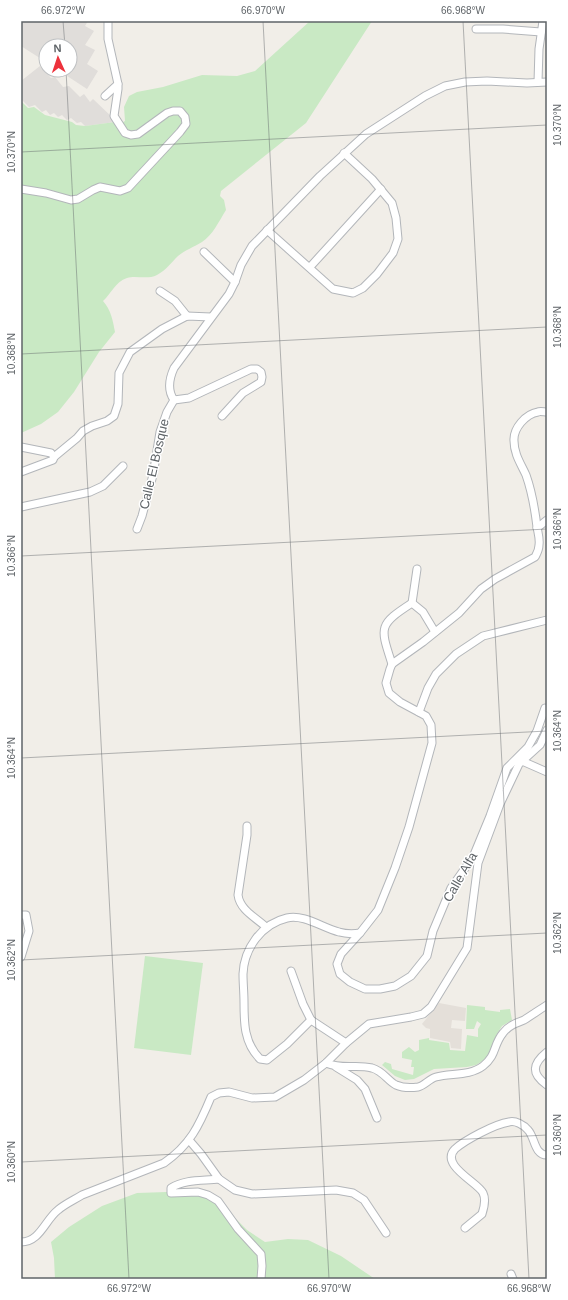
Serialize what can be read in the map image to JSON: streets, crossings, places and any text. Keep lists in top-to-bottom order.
{
  "streets": {
    "street": ["Calle El Bosque", "Calle Alfa"]
  },
  "north": "top",
  "coordinates": [
    "66.972°W",
    "66.970°W",
    "66.968°W",
    "10.370°N",
    "10.368°N",
    "10.366°N",
    "10.364°N",
    "10.362°N",
    "10.360°N"
  ]
}
